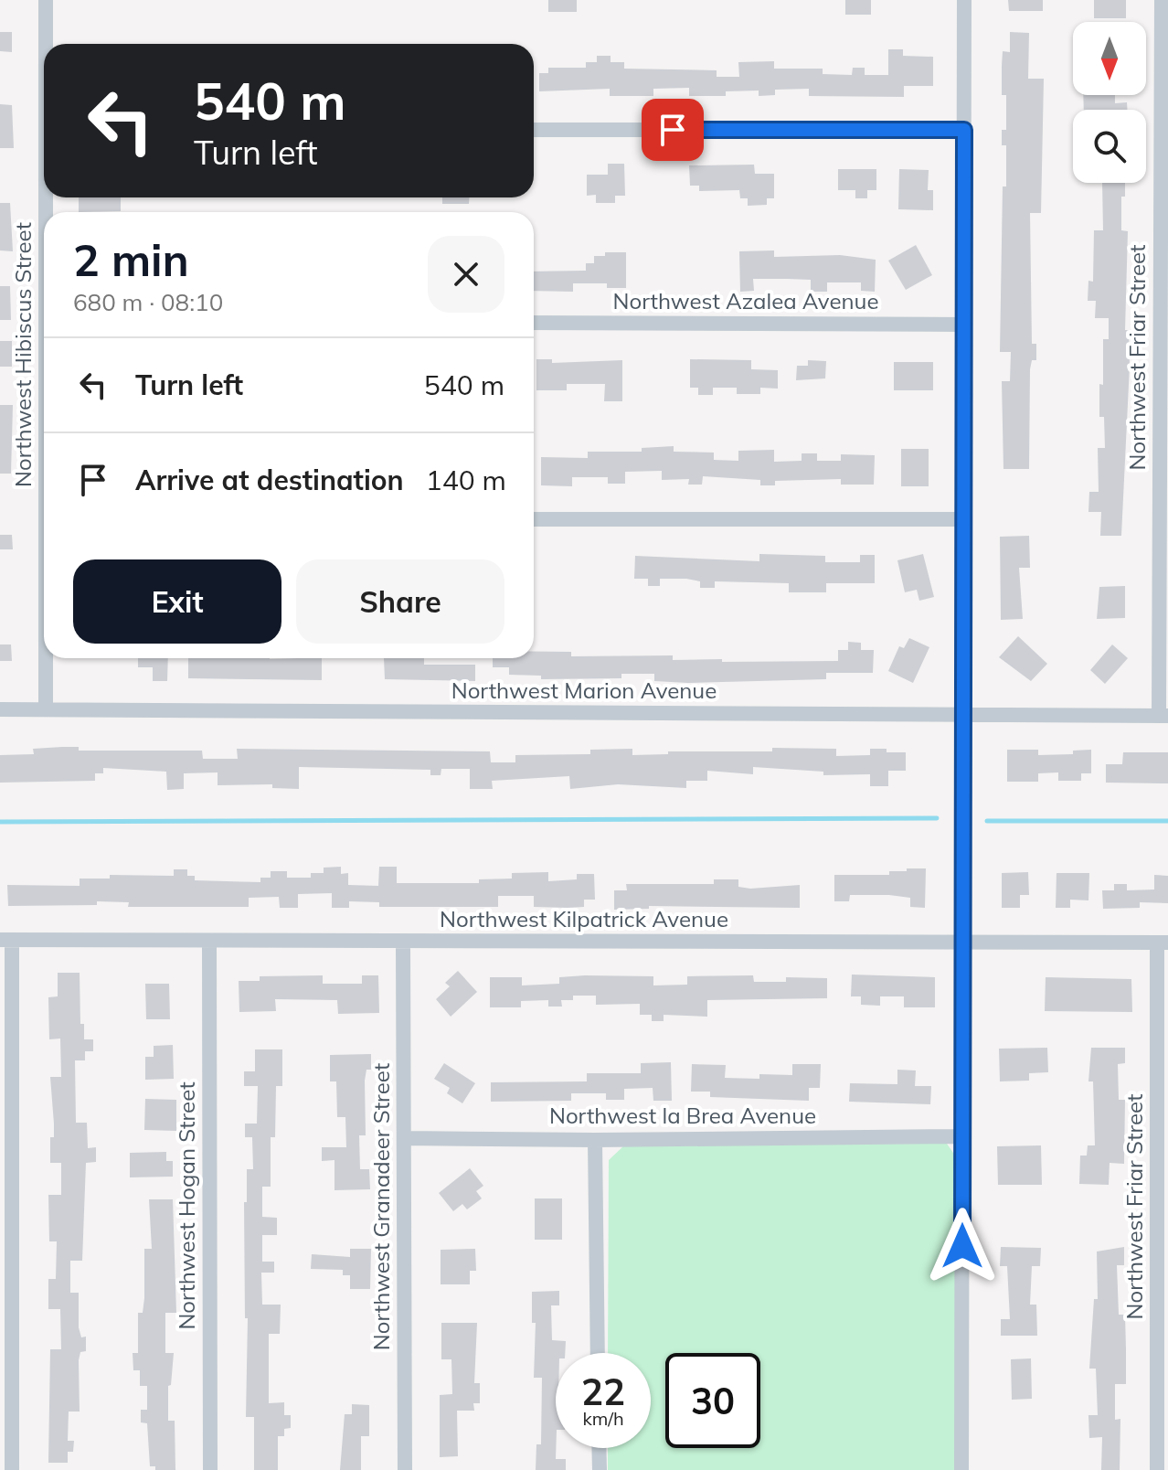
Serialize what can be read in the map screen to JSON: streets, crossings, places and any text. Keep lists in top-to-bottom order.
{
  "streets": {
    "street": [
      "Northwest Azalea Avenue",
      "Northwest Hibiscus Street",
      "Northwest Friar Street",
      "Northwest Marion Avenue",
      "Northwest Kilpatrick Avenue",
      "Northwest la Brea Avenue",
      "Northwest Hogan Street",
      "Northwest Granadeer Street"
    ]
  },
  "crossings": [
    ["Northwest Hibiscus Street", "Northwest Marion Avenue"],
    ["Northwest Friar Street", "Northwest Marion Avenue"],
    ["Northwest Friar Street", "Northwest Kilpatrick Avenue"],
    ["Northwest Kilpatrick Avenue", "Northwest Hogan Street"],
    ["Northwest Kilpatrick Avenue", "Northwest Granadeer Street"],
    ["Northwest la Brea Avenue", "Northwest Granadeer Street"]
  ],
  "north": "bottom",
  "page": {
    "turn": ["540 m", "Turn left"],
    "heading": ["2 min", "680 m · 08:10"],
    "list": [
      {
        "name": "Turn left",
        "value": "540 m"
      },
      {
        "name": "Arrive at destination",
        "value": "140 m"
      }
    ],
    "buttons": ["Exit", "Share"],
    "speed": "22 km/h",
    "limit": "30"
  }
}
